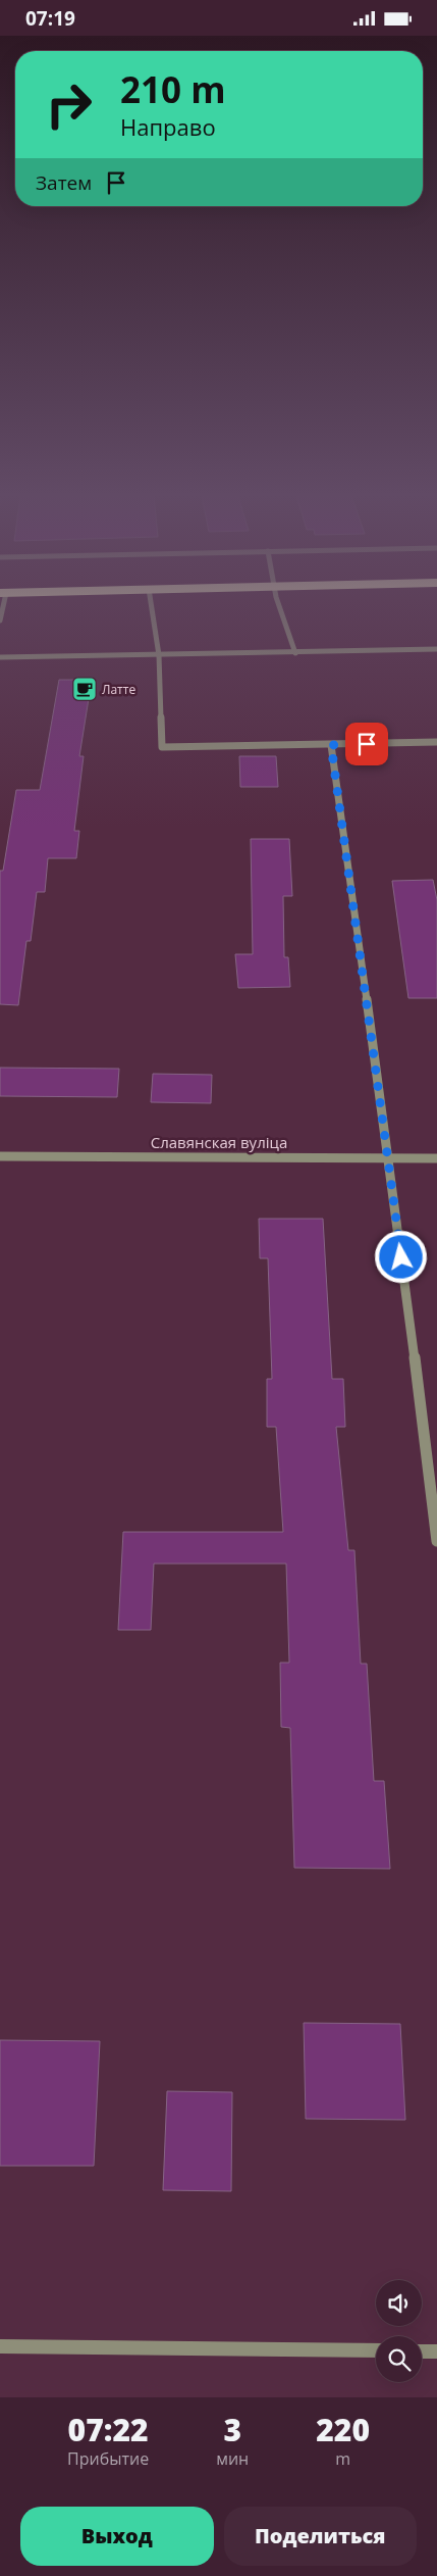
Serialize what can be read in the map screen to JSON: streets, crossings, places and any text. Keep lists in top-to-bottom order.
{
  "streets": {
    "street": ["Славянская вуліца"]
  },
  "places": {
    "cafe": ["Латте"]
  },
  "page": {
    "status": "07:19",
    "turn": ["210 m", "Направо"],
    "then": "Затем",
    "eta": [
      "07:22",
      "Прибытие",
      "3",
      "мин",
      "220",
      "m"
    ],
    "buttons": ["Выход", "Поделиться"]
  }
}
